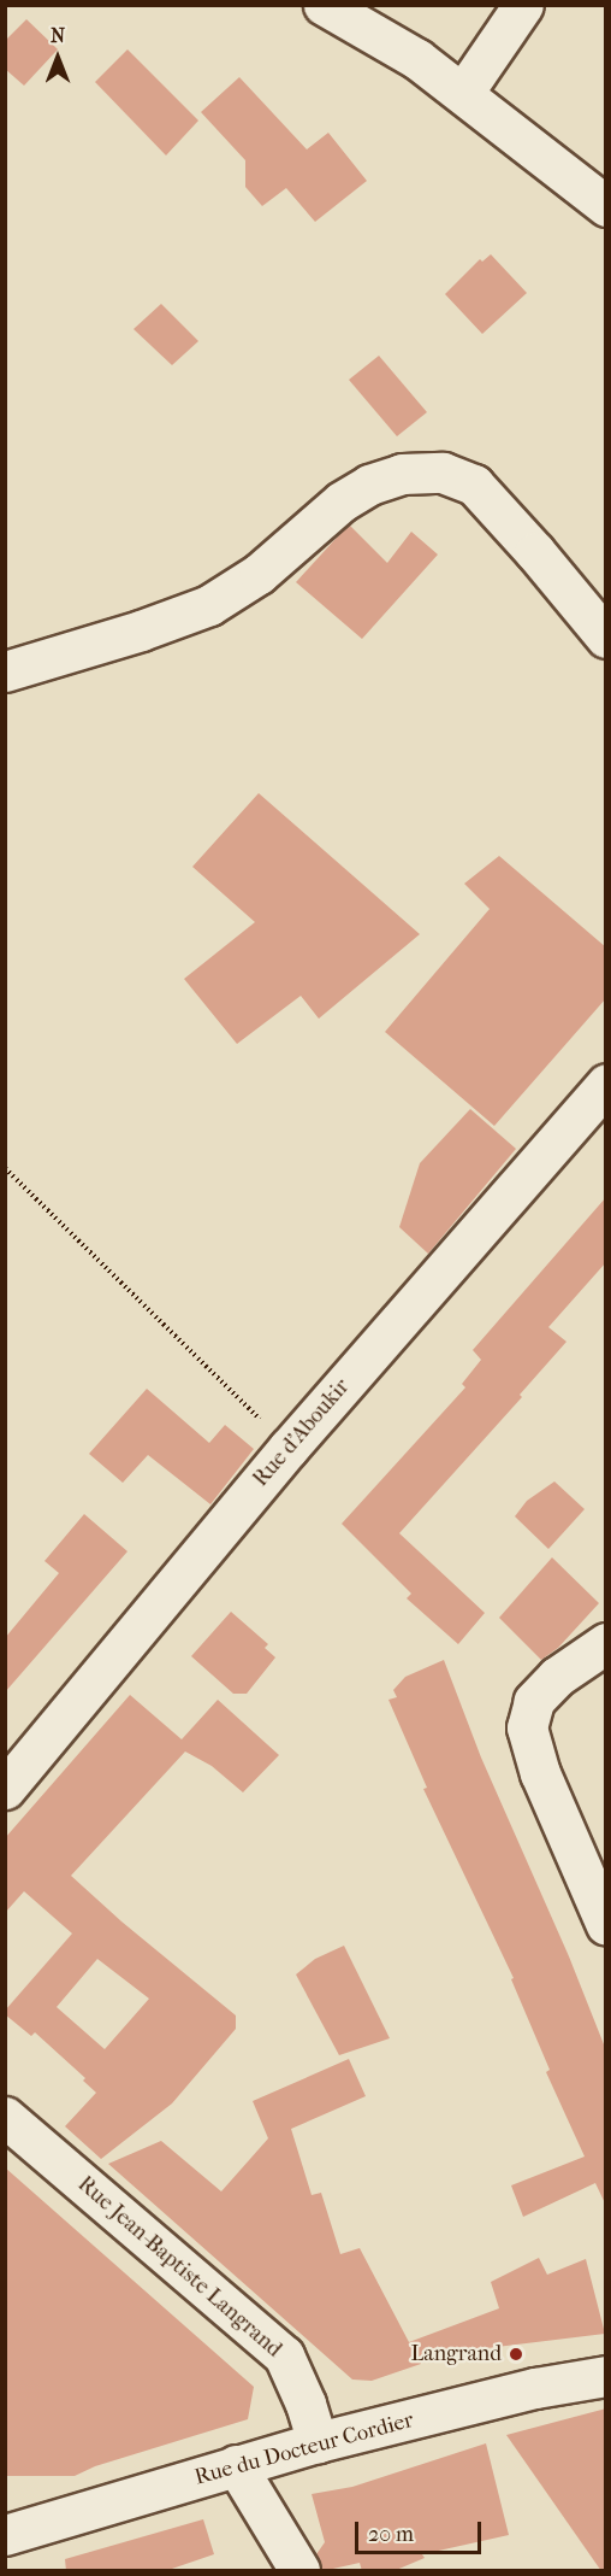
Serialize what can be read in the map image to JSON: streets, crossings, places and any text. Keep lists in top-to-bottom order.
{
  "streets": {
    "street": ["Rue d'Aboukir", "Rue Jean-Baptiste Langrand", "Rue du Docteur Cordier"]
  },
  "crossings": [
    ["Rue Jean-Baptiste Langrand", "Rue du Docteur Cordier"]
  ],
  "places": ["Langrand"],
  "scale_bar": "20 m",
  "north": "top"
}
